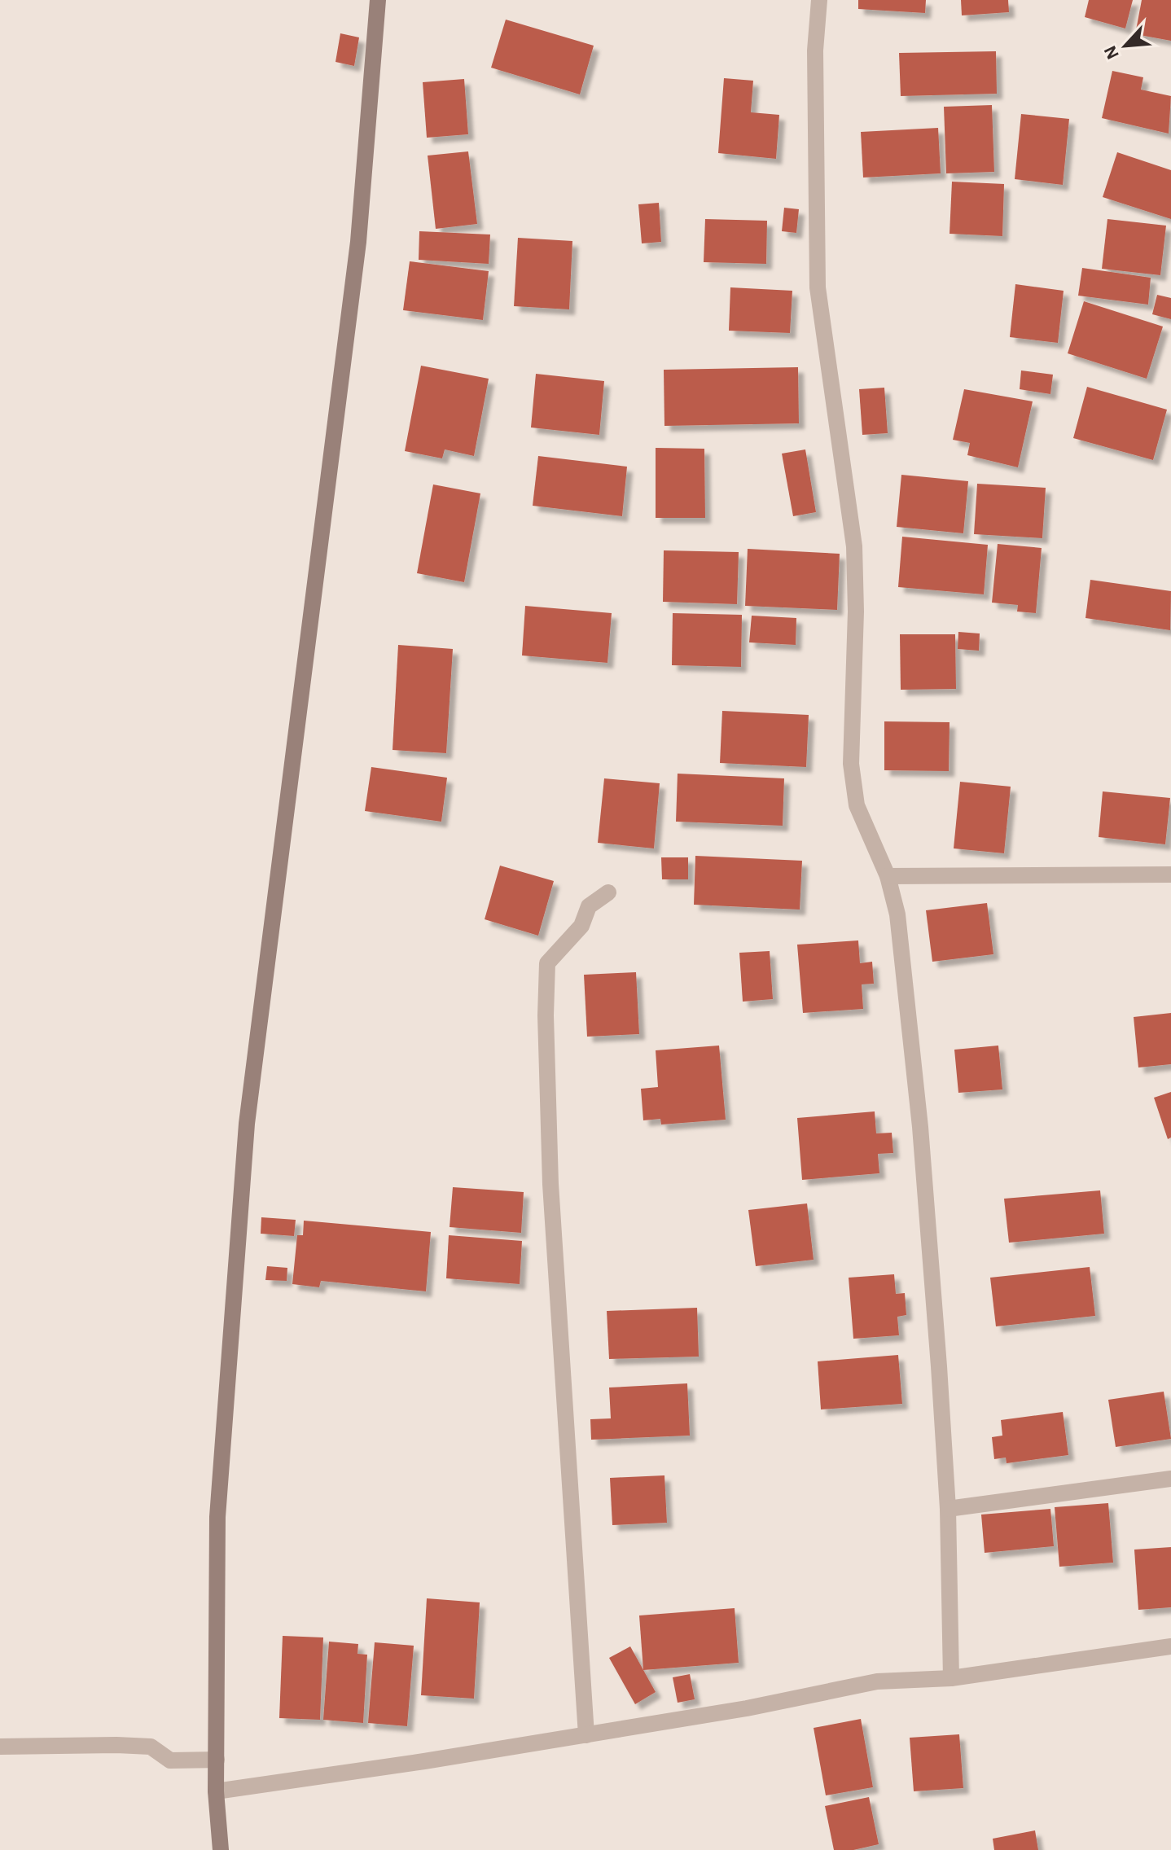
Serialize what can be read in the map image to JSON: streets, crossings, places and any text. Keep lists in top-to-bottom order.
{
  "north": "bottom left"
}
